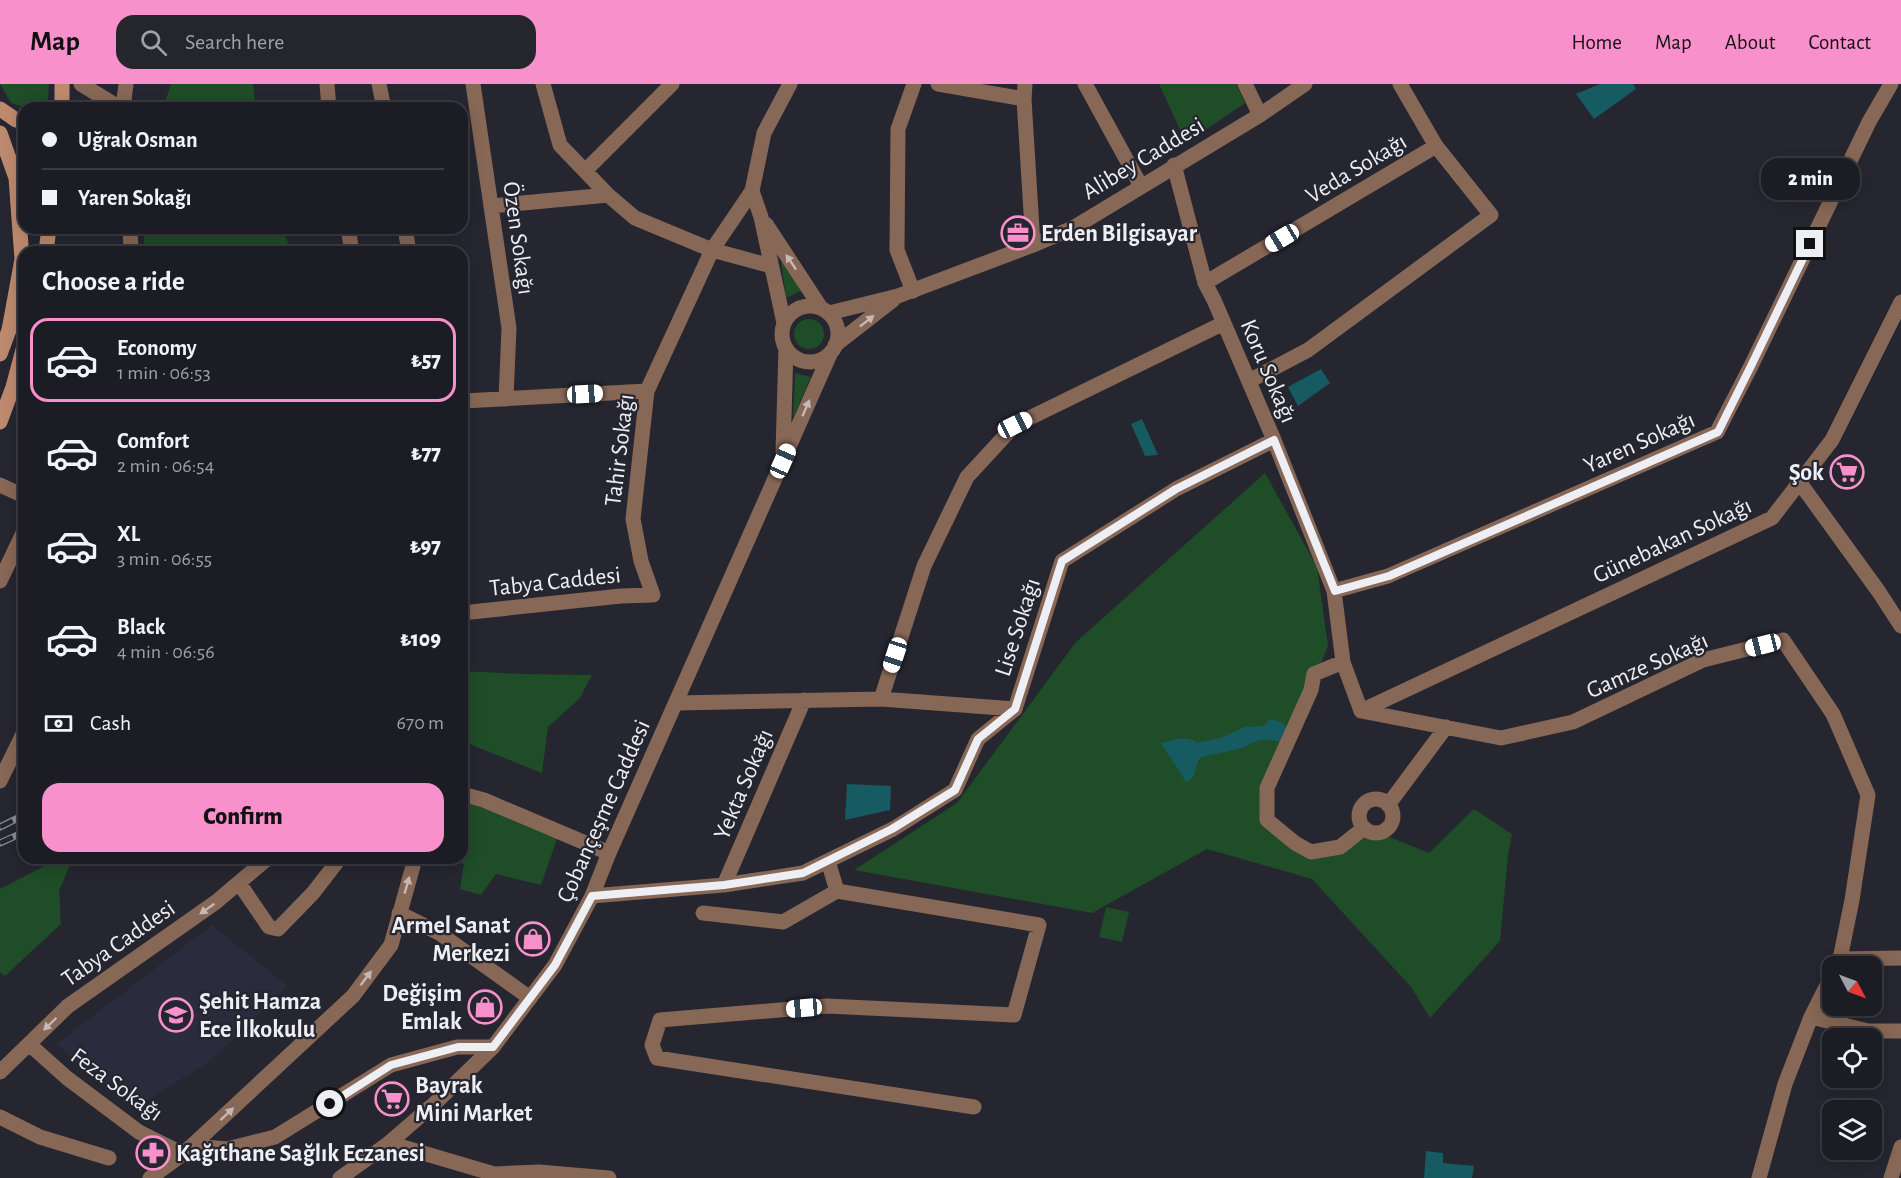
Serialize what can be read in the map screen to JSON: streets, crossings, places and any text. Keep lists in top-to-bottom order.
{
  "streets": {
    "street": [
      "Alibey Caddesi",
      "Veda Sokağı",
      "Özen Sokağı",
      "Koru Sokağı",
      "Yaren Sokağı",
      "Tahir Sokağı",
      "Günebakan Sokağı",
      "Tabya Caddesi",
      "Lise Sokağı",
      "Gamze Sokağı",
      "Yekta Sokağı",
      "Çobançeşme Caddesi",
      "Feza Sokağı"
    ]
  },
  "crossings": [
    ["Alibey Caddesi", "Koru Sokağı"],
    ["Alibey Caddesi", "Çobançeşme Caddesi"],
    ["Veda Sokağı", "Koru Sokağı"],
    ["Koru Sokağı", "Yaren Sokağı"],
    ["Koru Sokağı", "Lise Sokağı"],
    ["Tahir Sokağı", "Tabya Caddesi"],
    ["Günebakan Sokağı", "Gamze Sokağı"],
    ["Tabya Caddesi", "Feza Sokağı"],
    ["Lise Sokağı", "Yekta Sokağı"],
    ["Lise Sokağı", "Çobançeşme Caddesi"]
  ],
  "one_way": ["Tabya Caddesi"],
  "places": {
    "office": ["Erden Bilgisayar"],
    "supermarket": ["Şok", "Bayrak Mini Market"],
    "shop": ["Armel Sanat Merkezi", "Değişim Emlak"],
    "school or university": ["Şehit Hamza Ece İlkokulu"],
    "pharmacy": ["Kağıthane Sağlık Eczanesi"]
  },
  "north": "bottom right",
  "page": {
    "header": "Map",
    "search": "Search here",
    "nav": [
      "Home",
      "Map",
      "About",
      "Contact"
    ],
    "banner": ["Uğrak Osman", "Yaren Sokağı"],
    "bubble": "2 min",
    "heading": "Choose a ride",
    "list": [
      {
        "name": "Economy",
        "note": "1 min · 06:53",
        "value": "₺57"
      },
      {
        "name": "Comfort",
        "note": "2 min · 06:54",
        "value": "₺77"
      },
      {
        "name": "XL",
        "note": "3 min · 06:55",
        "value": "₺97"
      },
      {
        "name": "Black",
        "note": "4 min · 06:56",
        "value": "₺109"
      }
    ],
    "pay": ["Cash", "670 m"],
    "buttons": "Confirm"
  }
}
